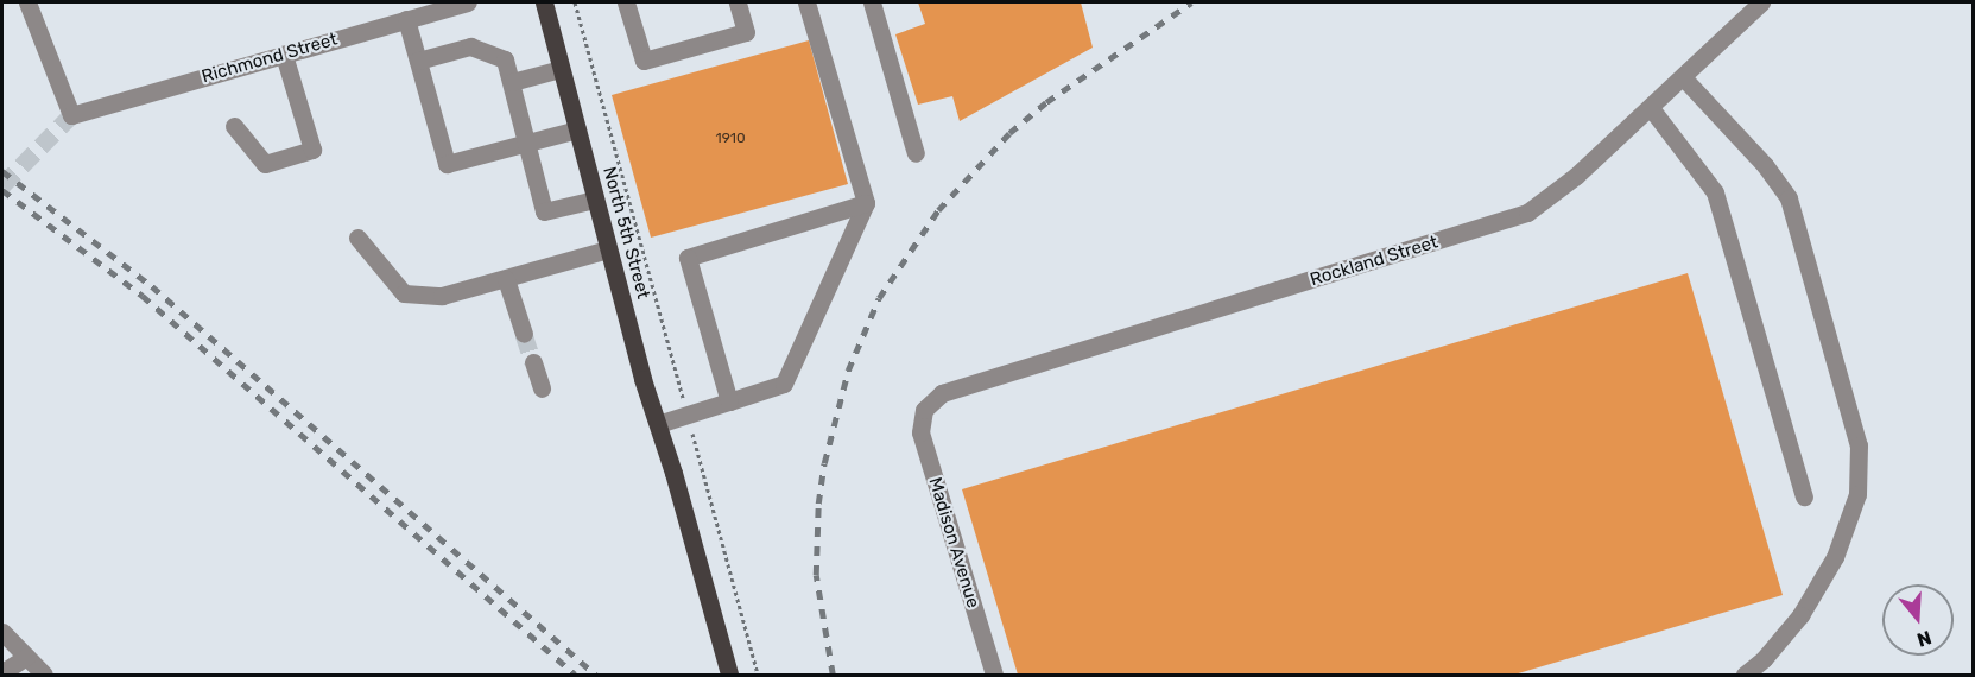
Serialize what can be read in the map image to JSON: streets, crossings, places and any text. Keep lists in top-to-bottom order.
{
  "streets": {
    "main road": ["North 5th Street"],
    "street": ["Richmond Street", "Rockland Street", "Madison Avenue"]
  },
  "crossings": [
    ["Rockland Street", "Madison Avenue"]
  ],
  "house_numbers": ["1910"],
  "north": "bottom"
}
